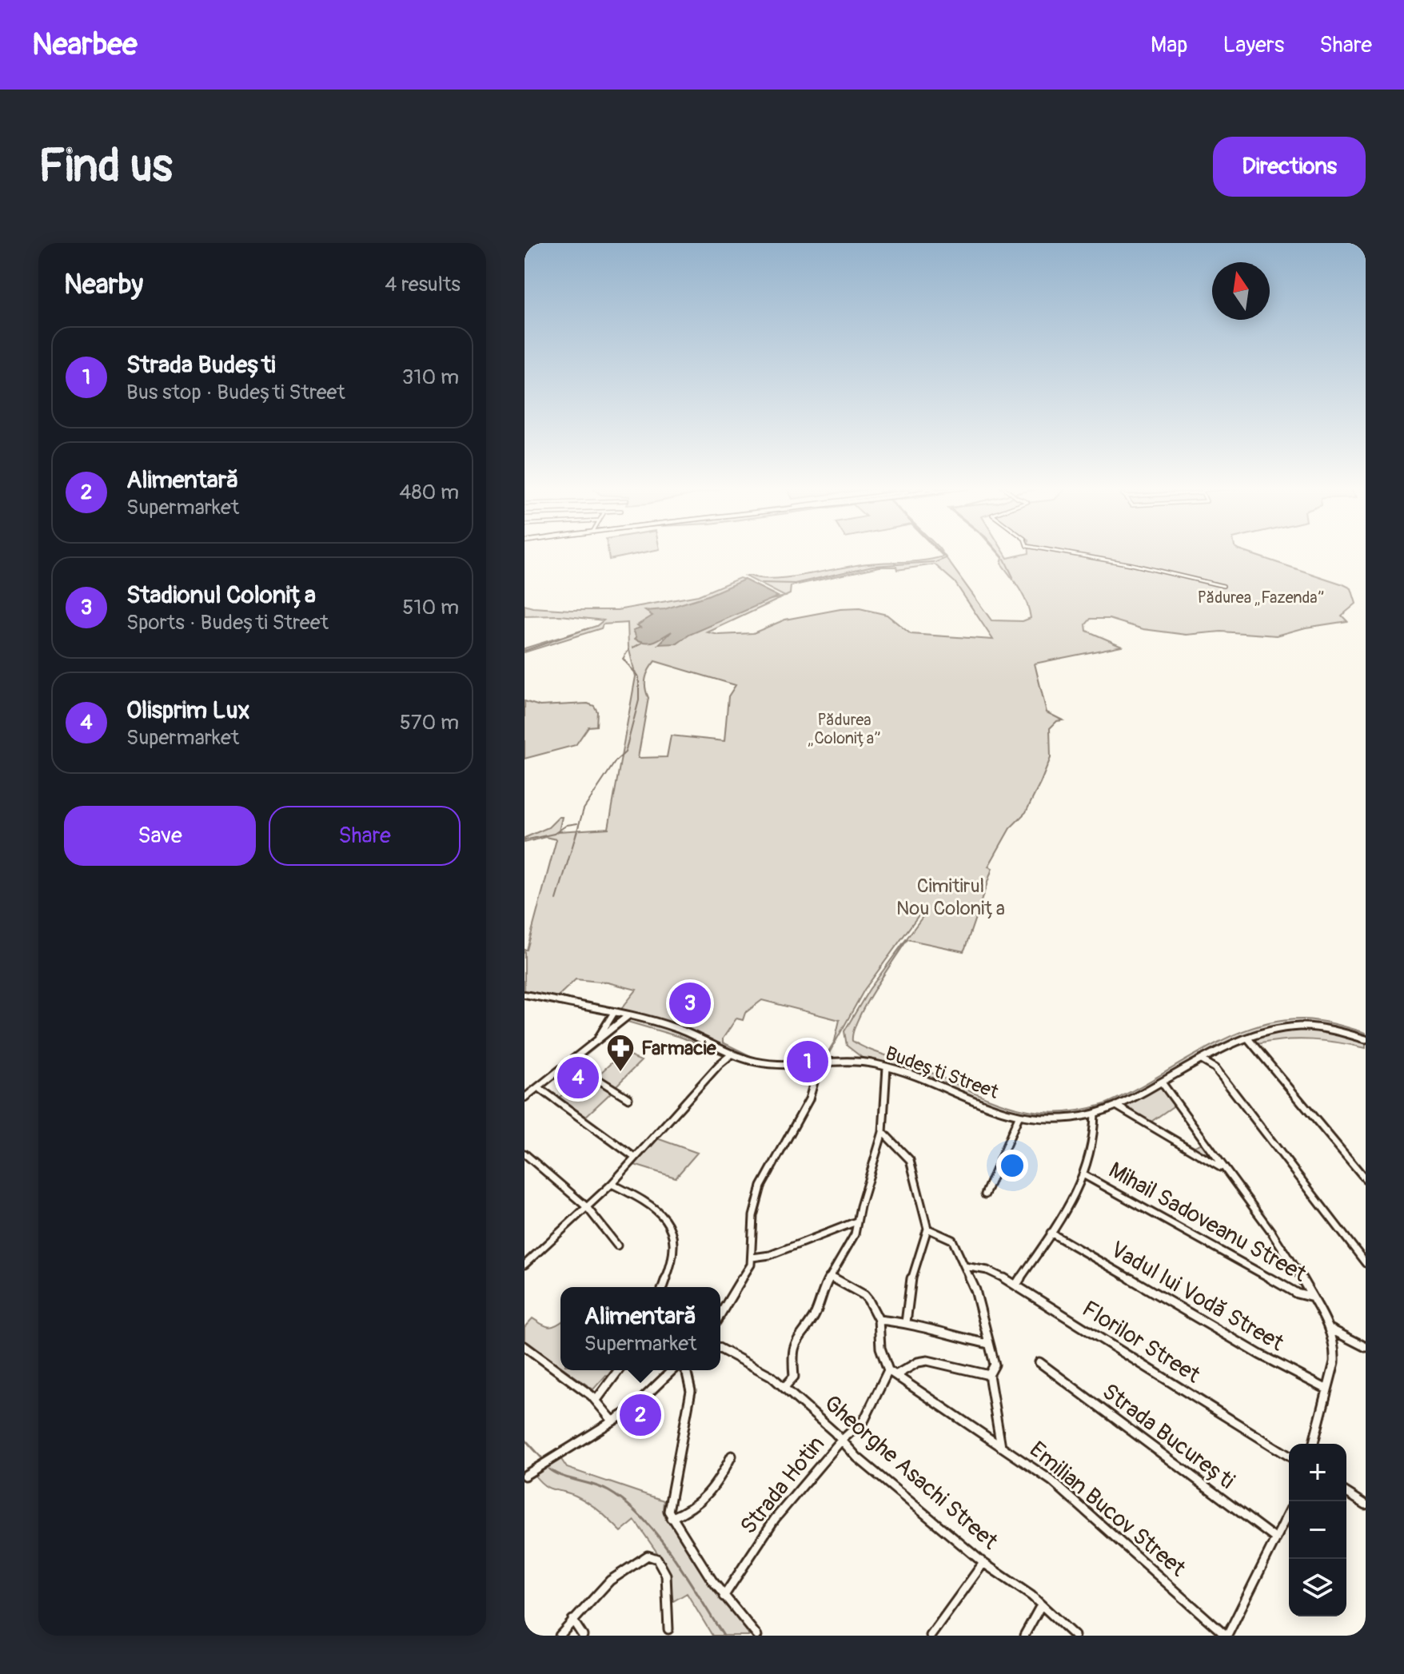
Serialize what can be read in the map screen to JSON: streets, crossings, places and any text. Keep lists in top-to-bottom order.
{
  "streets": {
    "street": [
      "Budești Street",
      "Mihail Sadoveanu Street",
      "Vadul lui Vodă Street",
      "Florilor Street",
      "Strada București",
      "Gheorghe Asachi Street",
      "Strada Hotin",
      "Emilian Bucov Street"
    ]
  },
  "crossings": [
    ["Gheorghe Asachi Street", "Strada Hotin"],
    ["Strada Hotin", "Emilian Bucov Street"]
  ],
  "parks": ["Pădurea „Fazenda”", "Pădurea „Colonița”", "Cimitirul Nou Colonița"],
  "places": {
    "pharmacy": ["Farmacie"]
  },
  "north": "top",
  "page": {
    "header": "Nearbee",
    "nav": ["Map", "Layers", "Share"],
    "buttons": [
      "Directions",
      ["Save", "Share"]
    ],
    "title": "Find us",
    "heading": ["Nearby", "4 results"],
    "list": [
      {
        "mark": "1",
        "name": "Strada Budești",
        "note": "Bus stop · Budești Street",
        "value": "310 m"
      },
      {
        "mark": "2",
        "name": "Alimentară",
        "note": "Supermarket",
        "value": "480 m"
      },
      {
        "mark": "3",
        "name": "Stadionul Colonița",
        "note": "Sports · Budești Street",
        "value": "510 m"
      },
      {
        "mark": "4",
        "name": "Olisprim Lux",
        "note": "Supermarket",
        "value": "570 m"
      }
    ],
    "pins": [
      "3",
      "1",
      "4",
      "2"
    ],
    "popup": ["Alimentară", "Supermarket"],
    "map_buttons": ["+", "−"]
  }
}
